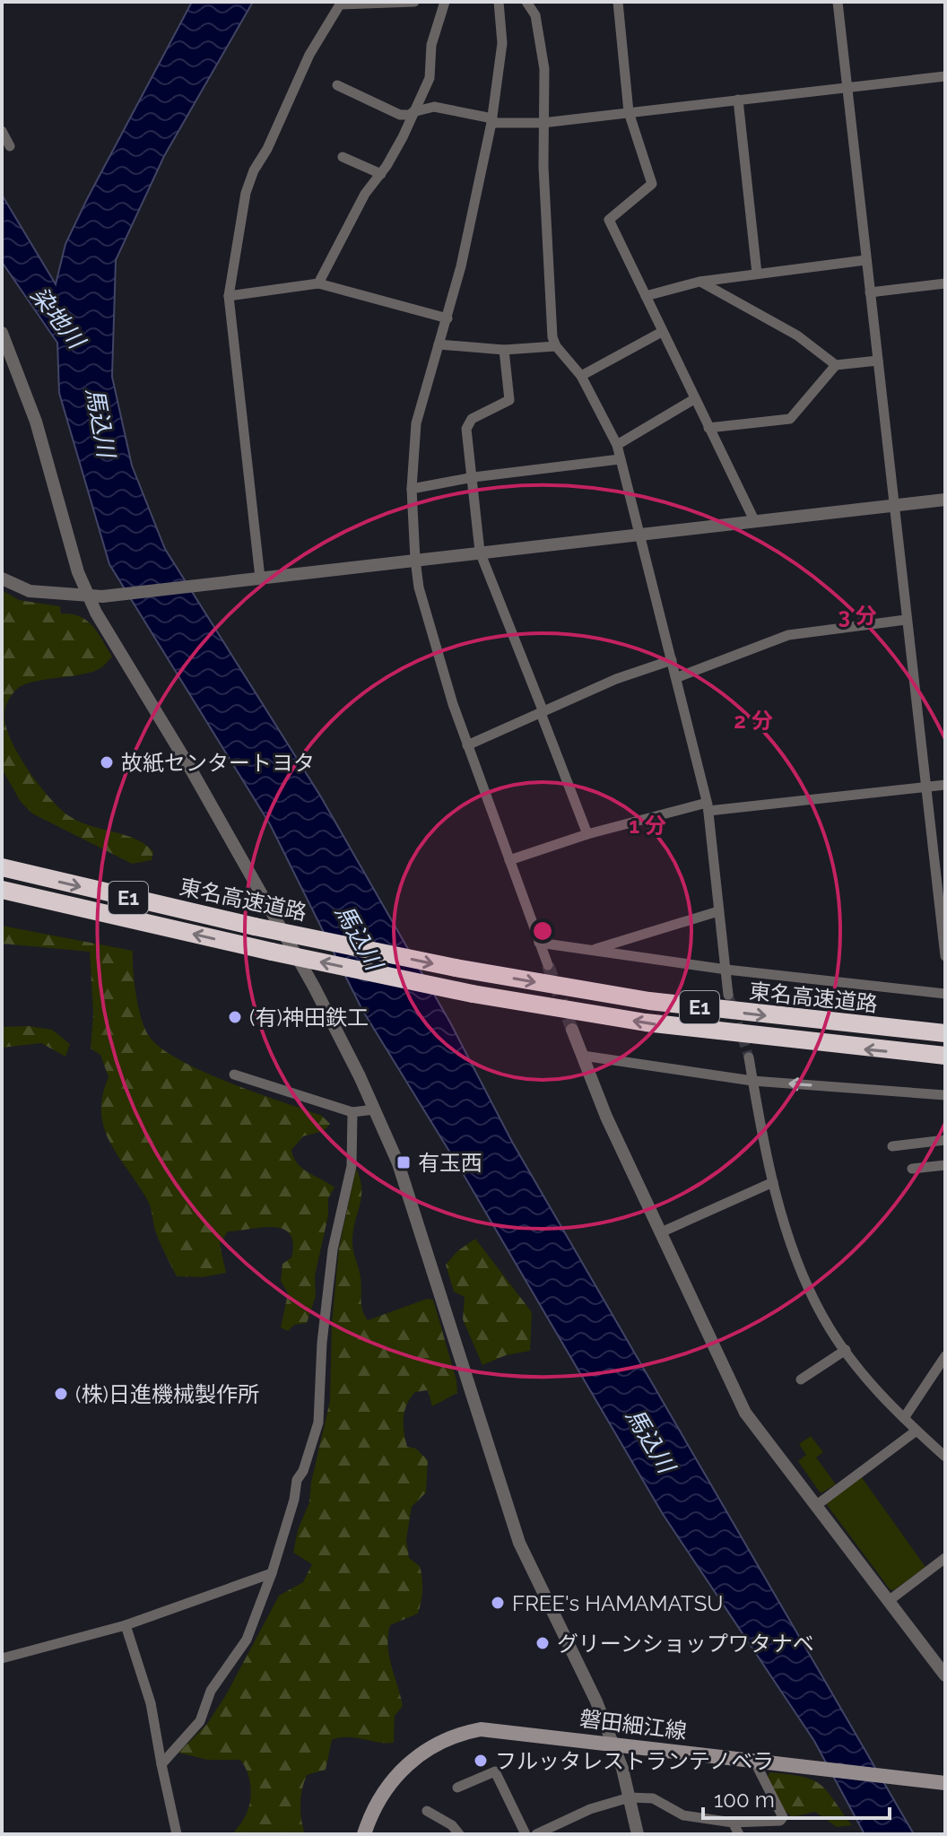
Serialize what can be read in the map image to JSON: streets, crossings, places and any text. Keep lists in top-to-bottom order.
{
  "streets": {
    "highway": ["E1", "東名高速道路"],
    "main road": ["磐田細江線"]
  },
  "water": ["染地川", "馬込川"],
  "places": {
    "other": [
      "故紙センタートヨタ",
      "(有)神田鉄工",
      "(株)日進機械製作所",
      "FREE's HAMAMATSU",
      "グリーンショップワタナベ",
      "フルッタレストランテノベラ"
    ],
    "transit": ["有玉西"]
  },
  "scale_bar": "100 m",
  "rings": ["3 分", "2 分", "1 分"]
}
